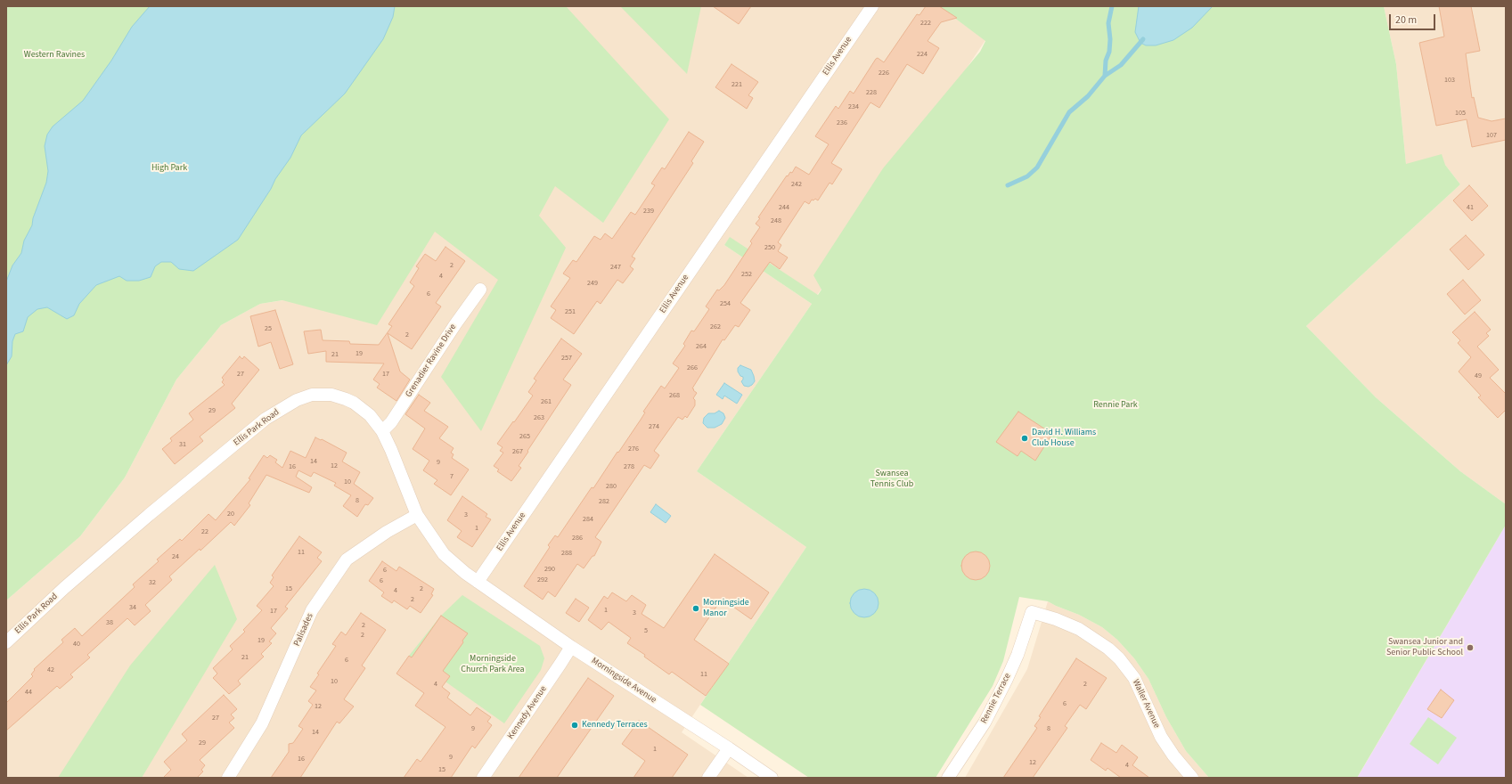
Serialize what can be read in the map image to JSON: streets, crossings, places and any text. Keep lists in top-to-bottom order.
{
  "streets": {
    "street": [
      "Ellis Avenue",
      "Grenadier Ravine Drive",
      "Ellis Park Road",
      "Palisades",
      "Morningside Avenue",
      "Rennie Terrace",
      "Waller Avenue",
      "Kennedy Avenue"
    ]
  },
  "crossings": [
    ["Ellis Avenue", "Ellis Park Road"],
    ["Ellis Avenue", "Morningside Avenue"],
    ["Grenadier Ravine Drive", "Ellis Park Road"],
    ["Ellis Park Road", "Palisades"],
    ["Ellis Park Road", "Morningside Avenue"],
    ["Morningside Avenue", "Kennedy Avenue"],
    ["Rennie Terrace", "Waller Avenue"]
  ],
  "parks": [
    "Western Ravines",
    "High Park",
    "Rennie Park",
    "Swansea Tennis Club",
    "Morningside Church Park Area"
  ],
  "places": [
    "David H. Williams Club House",
    "Morningside Manor",
    "Swansea Junior and Senior Public School",
    "Kennedy Terraces"
  ],
  "house_numbers": [
    "222",
    "224",
    "226",
    "103",
    "221",
    "228",
    "234",
    "105",
    "236",
    "107",
    "242",
    "244",
    "41",
    "239",
    "248",
    "250",
    "2",
    "247",
    "252",
    "4",
    "249",
    "6",
    "254",
    "251",
    "262",
    "25",
    "2",
    "264",
    "19",
    "21",
    "257",
    "266",
    "27",
    "17",
    "49",
    "268",
    "261",
    "29",
    "263",
    "274",
    "265",
    "31",
    "276",
    "267",
    "14",
    "9",
    "12",
    "16",
    "278",
    "7",
    "10",
    "280",
    "8",
    "282",
    "20",
    "3",
    "284",
    "1",
    "22",
    "286",
    "11",
    "288",
    "24",
    "290",
    "6",
    "292",
    "6",
    "32",
    "15",
    "2",
    "4",
    "2",
    "34",
    "1",
    "17",
    "3",
    "38",
    "2",
    "5",
    "2",
    "19",
    "40",
    "21",
    "6",
    "42",
    "11",
    "10",
    "4",
    "2",
    "44",
    "6",
    "12",
    "27",
    "9",
    "8",
    "14",
    "29",
    "1",
    "9",
    "16",
    "12",
    "4",
    "15"
  ],
  "scale_bar": "20 m"
}
